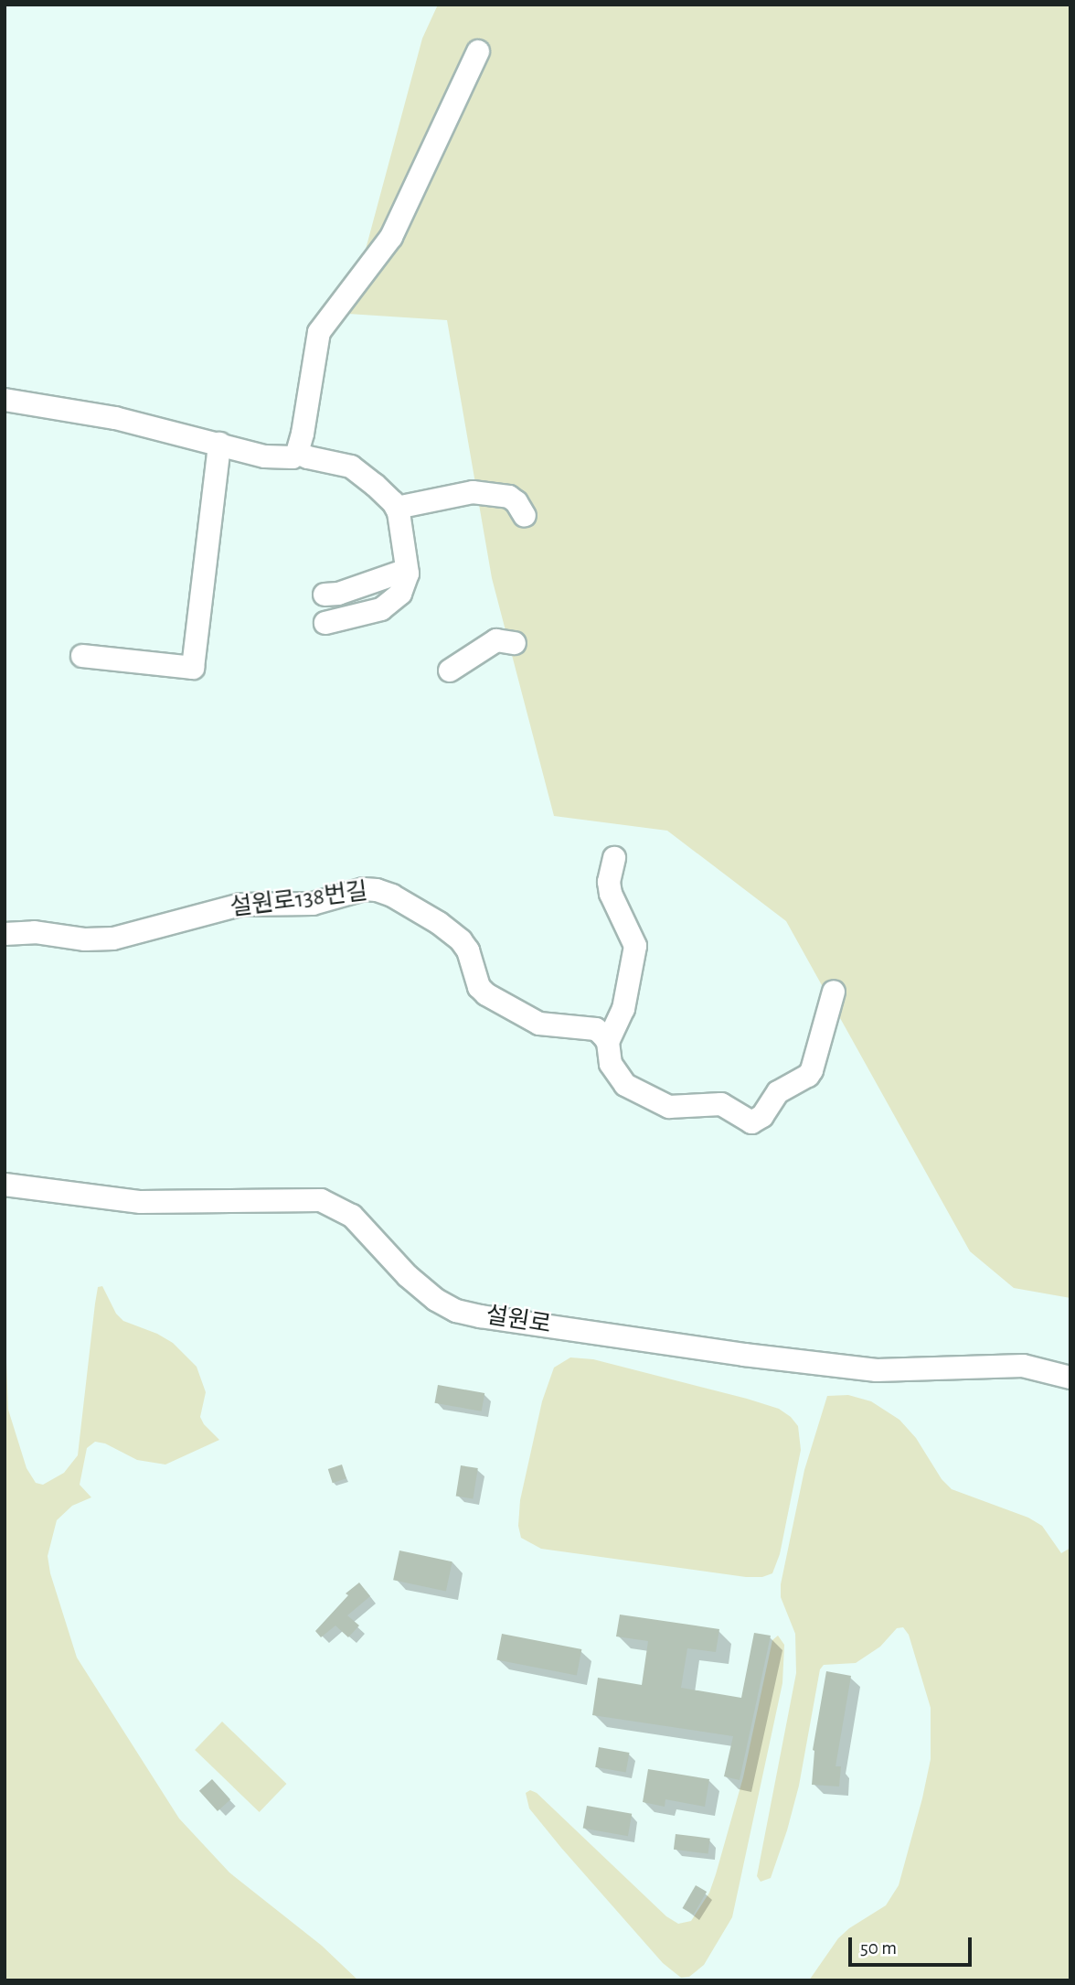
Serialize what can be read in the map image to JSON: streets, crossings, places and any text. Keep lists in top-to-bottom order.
{
  "streets": {
    "street": ["설원로138번길", "설원로"]
  },
  "scale_bar": "50 m"
}
